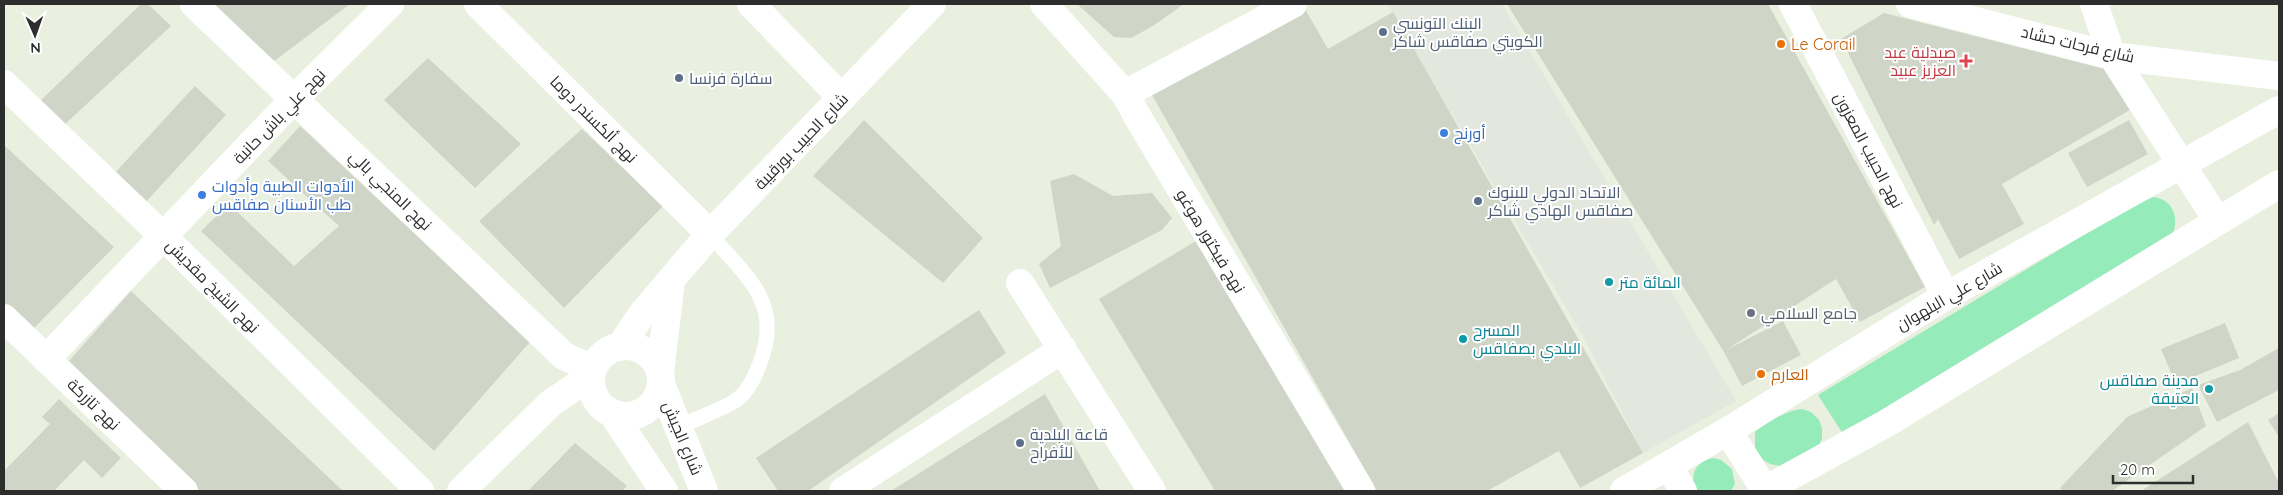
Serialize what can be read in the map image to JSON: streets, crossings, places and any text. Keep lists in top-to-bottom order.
{
  "streets": {
    "street": [
      "شارع فرحات حشاد",
      "نهج علي باش حانبة",
      "نهج ألكسندر دوما",
      "شارع الحبيب بورقيبة",
      "نهج الحبيب المعزون",
      "نهج المنجي بالي",
      "نهج فيكتور هوغو",
      "نهج الشيخ مقديش",
      "شارع علي البلهوان",
      "نهج تازركة",
      "شارع الجيش"
    ]
  },
  "crossings": [
    ["نهج علي باش حانبة", "نهج المنجي بالي"],
    ["نهج علي باش حانبة", "نهج الشيخ مقديش"],
    ["نهج علي باش حانبة", "نهج تازركة"],
    ["نهج ألكسندر دوما", "شارع الحبيب بورقيبة"],
    ["شارع الحبيب بورقيبة", "نهج المنجي بالي"],
    ["شارع الحبيب بورقيبة", "شارع الجيش"],
    ["نهج الحبيب المعزون", "شارع علي البلهوان"],
    ["نهج المنجي بالي", "شارع الجيش"]
  ],
  "places": {
    "other": [
      "البنك التونسي الكويتي صفاقس شاكر",
      "Le Corail",
      "سفارة فرنسا",
      "أورنج",
      "الأدوات الطبية وأدوات طب الأسنان صفاقس",
      "الاتحاد الدولي للبنوك صفاقس الهادي شاكر",
      "المائة متر",
      "جامع السلامي",
      "المسرح البلدي بصفاقس",
      "العارم",
      "مدينة صفاقس العتيقة",
      "قاعة البلدية للأفراح"
    ],
    "health": ["صيدلية عبد العزيز عبيد"]
  },
  "scale_bar": "20 m",
  "north": "bottom"
}
